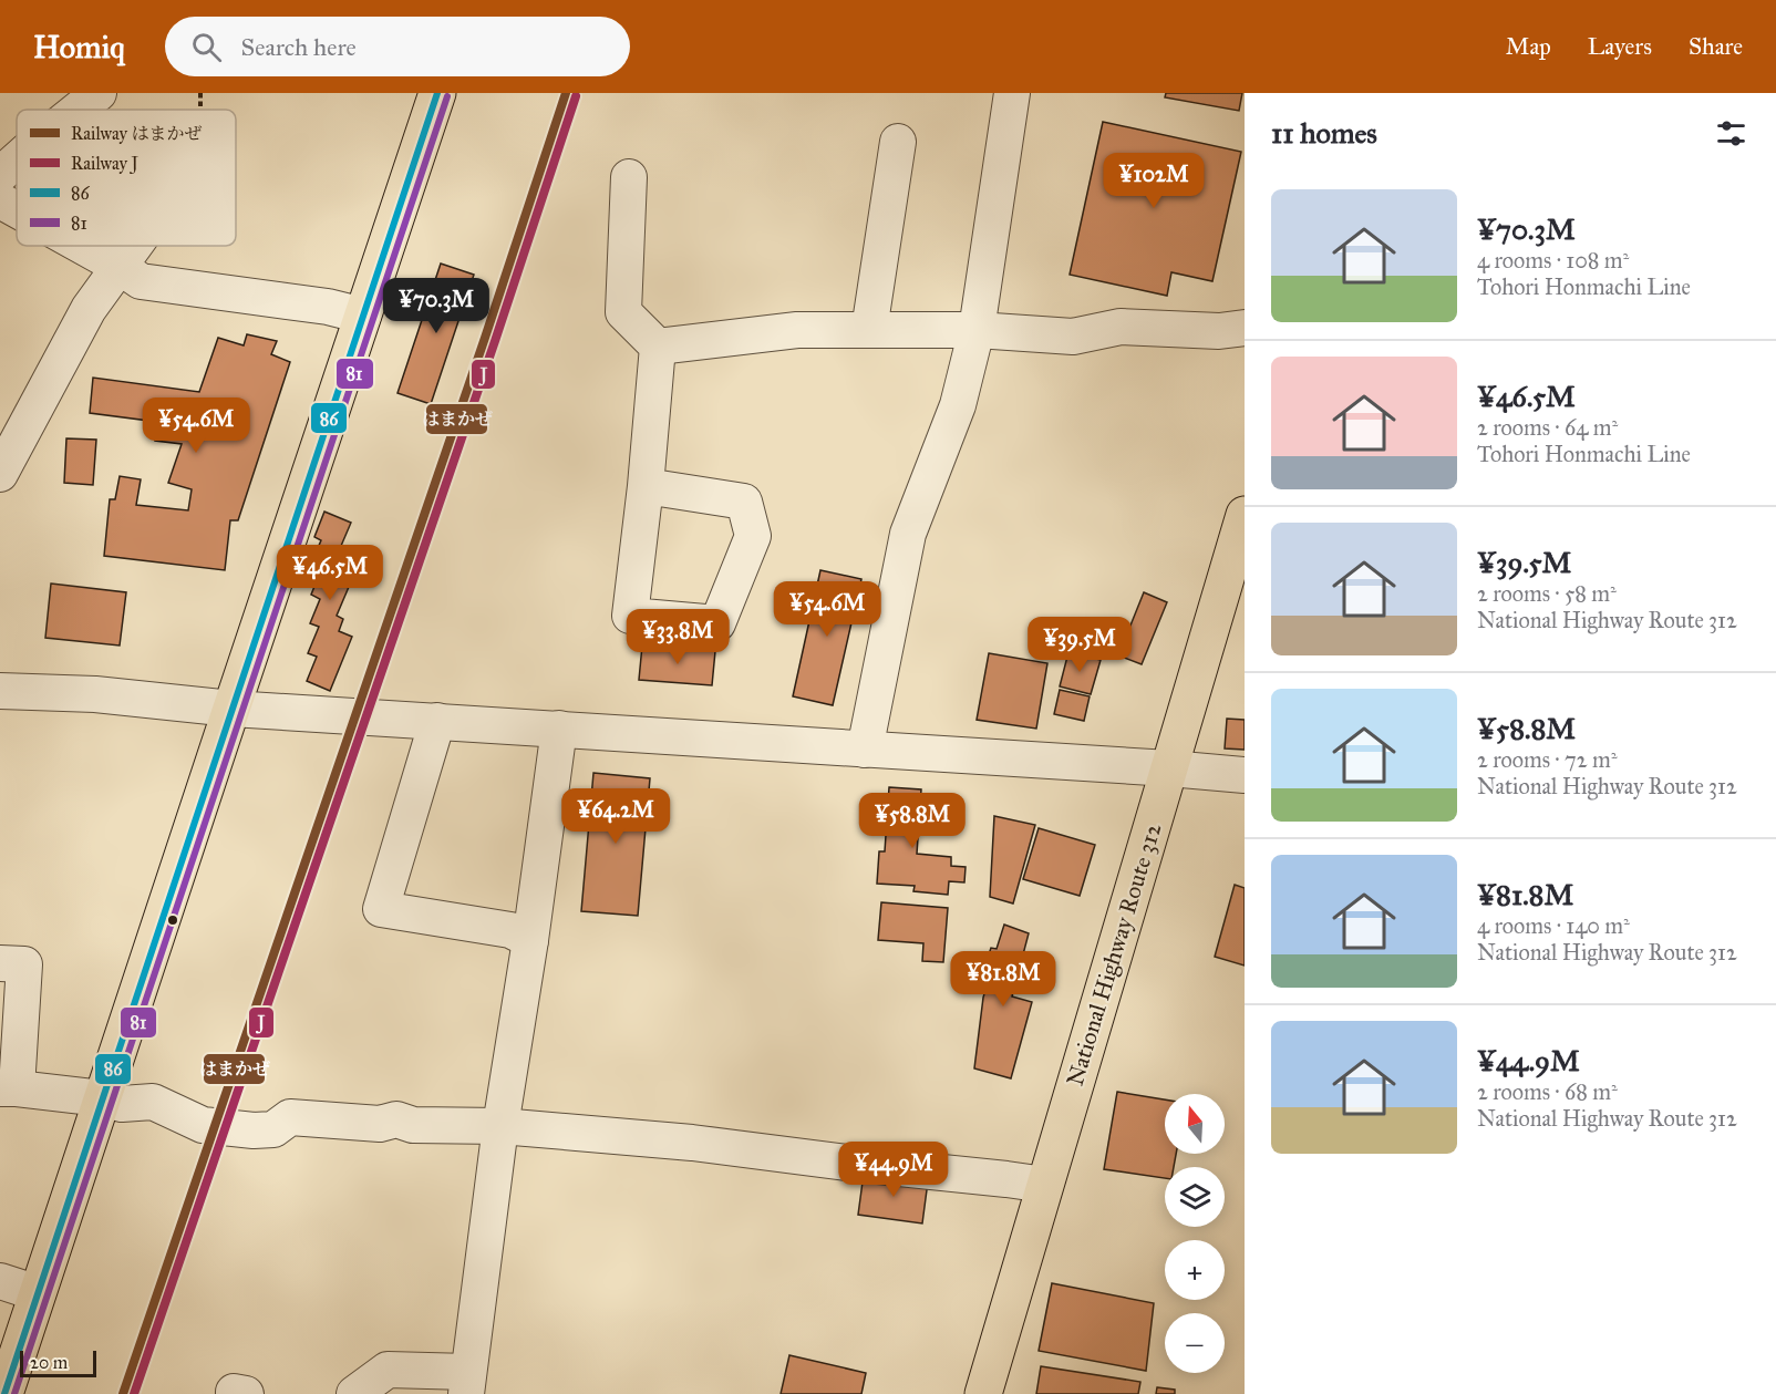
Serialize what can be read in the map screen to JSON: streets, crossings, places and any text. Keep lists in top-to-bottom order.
{
  "streets": {
    "main road": ["National Highway Route 312"]
  },
  "lines": [
    "rail line はまかぜ",
    "transit line 86",
    "rail line J",
    "transit line 81"
  ],
  "legend": [
    "Railway はまかぜ",
    "Railway J",
    "86",
    "81"
  ],
  "scale_bar": "20 m",
  "north": "top",
  "page": {
    "header": "Homiq",
    "search": "Search here",
    "nav": ["Map", "Layers", "Share"],
    "heading": "11 homes",
    "price": [
      "¥102M",
      "¥70.3M",
      "¥54.6M",
      "¥46.5M",
      "¥54.6M",
      "¥33.8M",
      "¥39.5M",
      "¥64.2M",
      "¥58.8M",
      "¥81.8M",
      "¥44.9M"
    ],
    "list": [
      {
        "name": "¥70.3M",
        "note": "4 rooms · 108 m² · Tohori Honmachi Line"
      },
      {
        "name": "¥46.5M",
        "note": "2 rooms · 64 m² · Tohori Honmachi Line"
      },
      {
        "name": "¥39.5M",
        "note": "2 rooms · 58 m² · National Highway Route 312"
      },
      {
        "name": "¥58.8M",
        "note": "2 rooms · 72 m² · National Highway Route 312"
      },
      {
        "name": "¥81.8M",
        "note": "4 rooms · 140 m² · National Highway Route 312"
      },
      {
        "name": "¥44.9M",
        "note": "2 rooms · 68 m² · National Highway Route 312"
      }
    ],
    "map_buttons": ["+", "−"],
    "scale": "20 m"
  }
}
